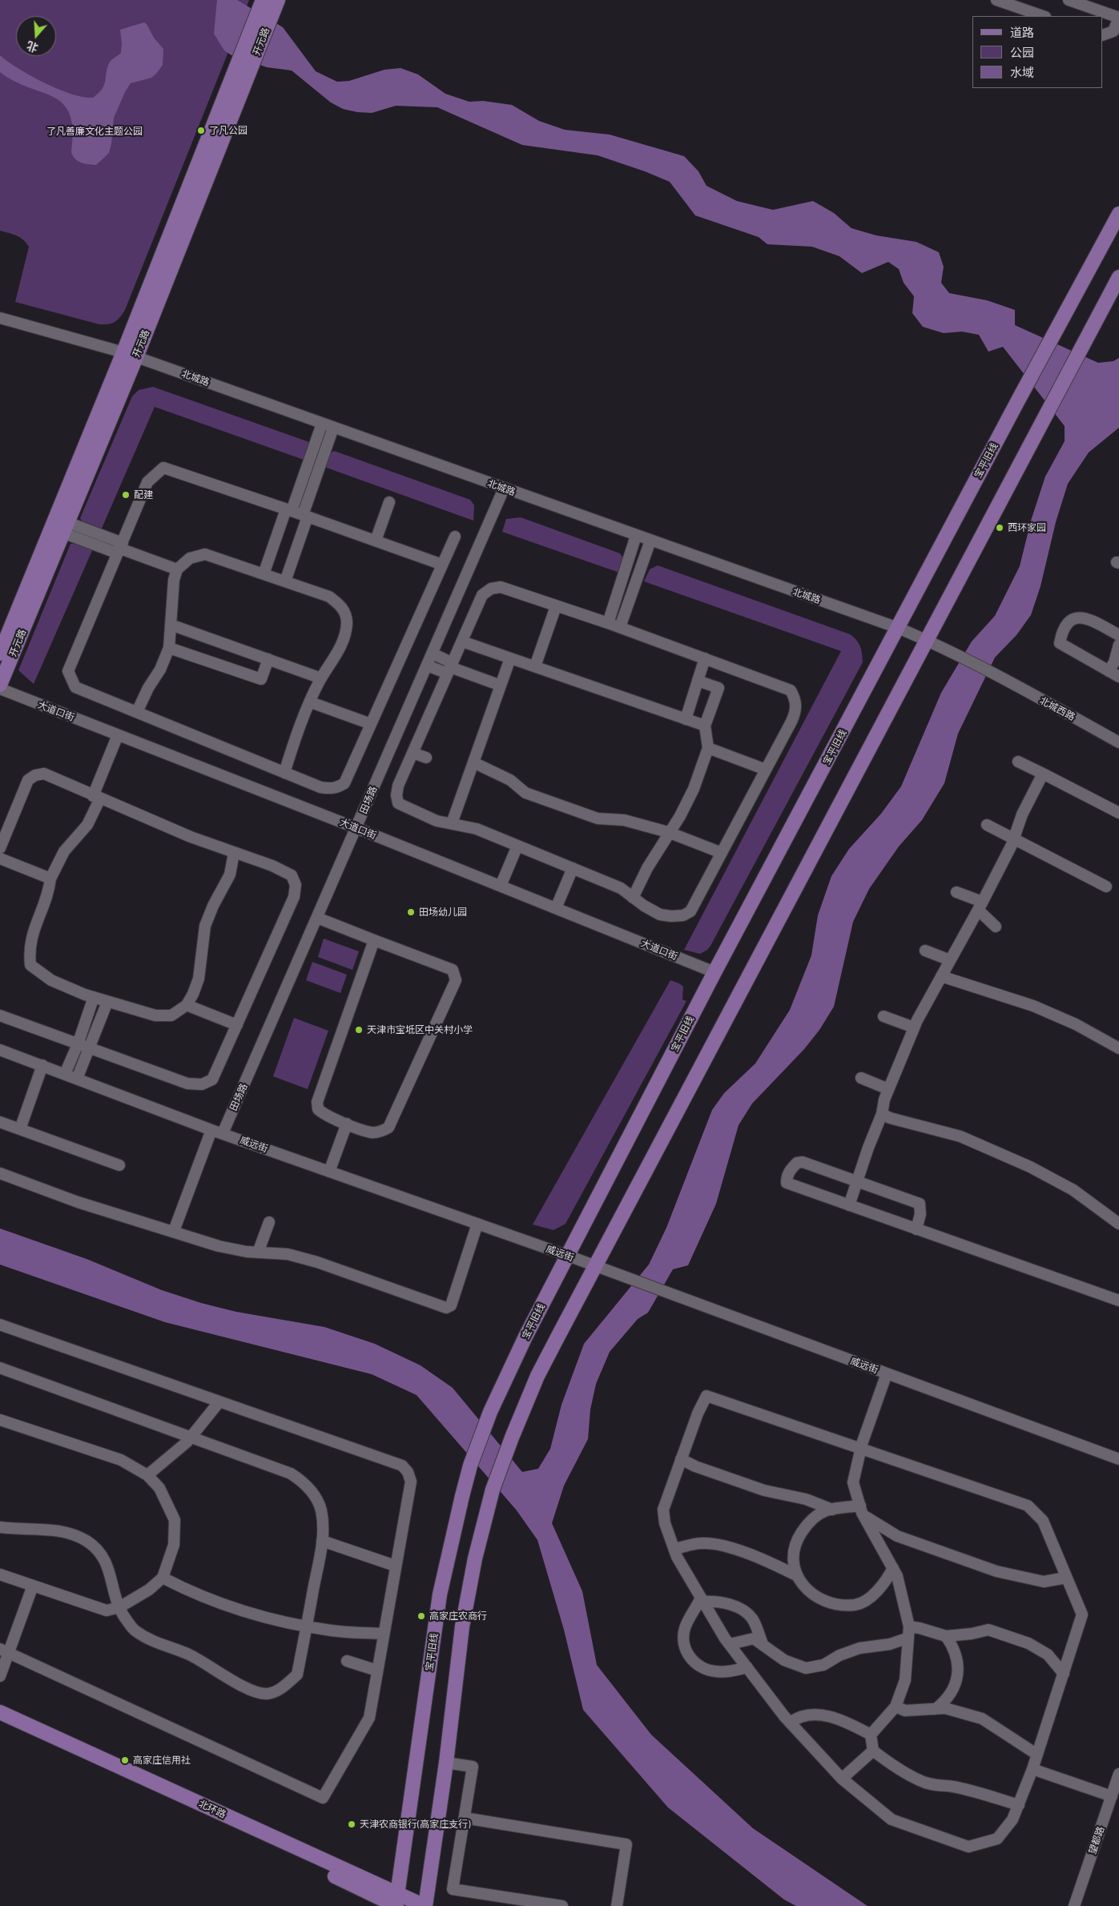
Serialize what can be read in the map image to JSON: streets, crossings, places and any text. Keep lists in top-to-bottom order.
{
  "streets": {
    "main road": ["开元路", "宝平旧线", "北环路"],
    "street": [
      "北城路",
      "北城西路",
      "大道口街",
      "田场路",
      "威远街",
      "望都路"
    ]
  },
  "crossings": [
    ["开元路", "北城路"],
    ["北城路", "宝平旧线"],
    ["北城路", "北城西路"],
    ["北城路", "田场路"],
    ["宝平旧线", "大道口街"],
    ["宝平旧线", "威远街"],
    ["大道口街", "田场路"],
    ["田场路", "威远街"]
  ],
  "parks": ["了凡善廉文化主题公园"],
  "places": [
    "了凡公园",
    "配建",
    "西环家园",
    "田场幼儿园",
    "天津市宝坻区中关村小学",
    "高家庄农商行",
    "高家庄信用社",
    "天津农商银行(高家庄支行)"
  ],
  "legend": ["道路", "公园", "水域"],
  "north": "bottom"
}
